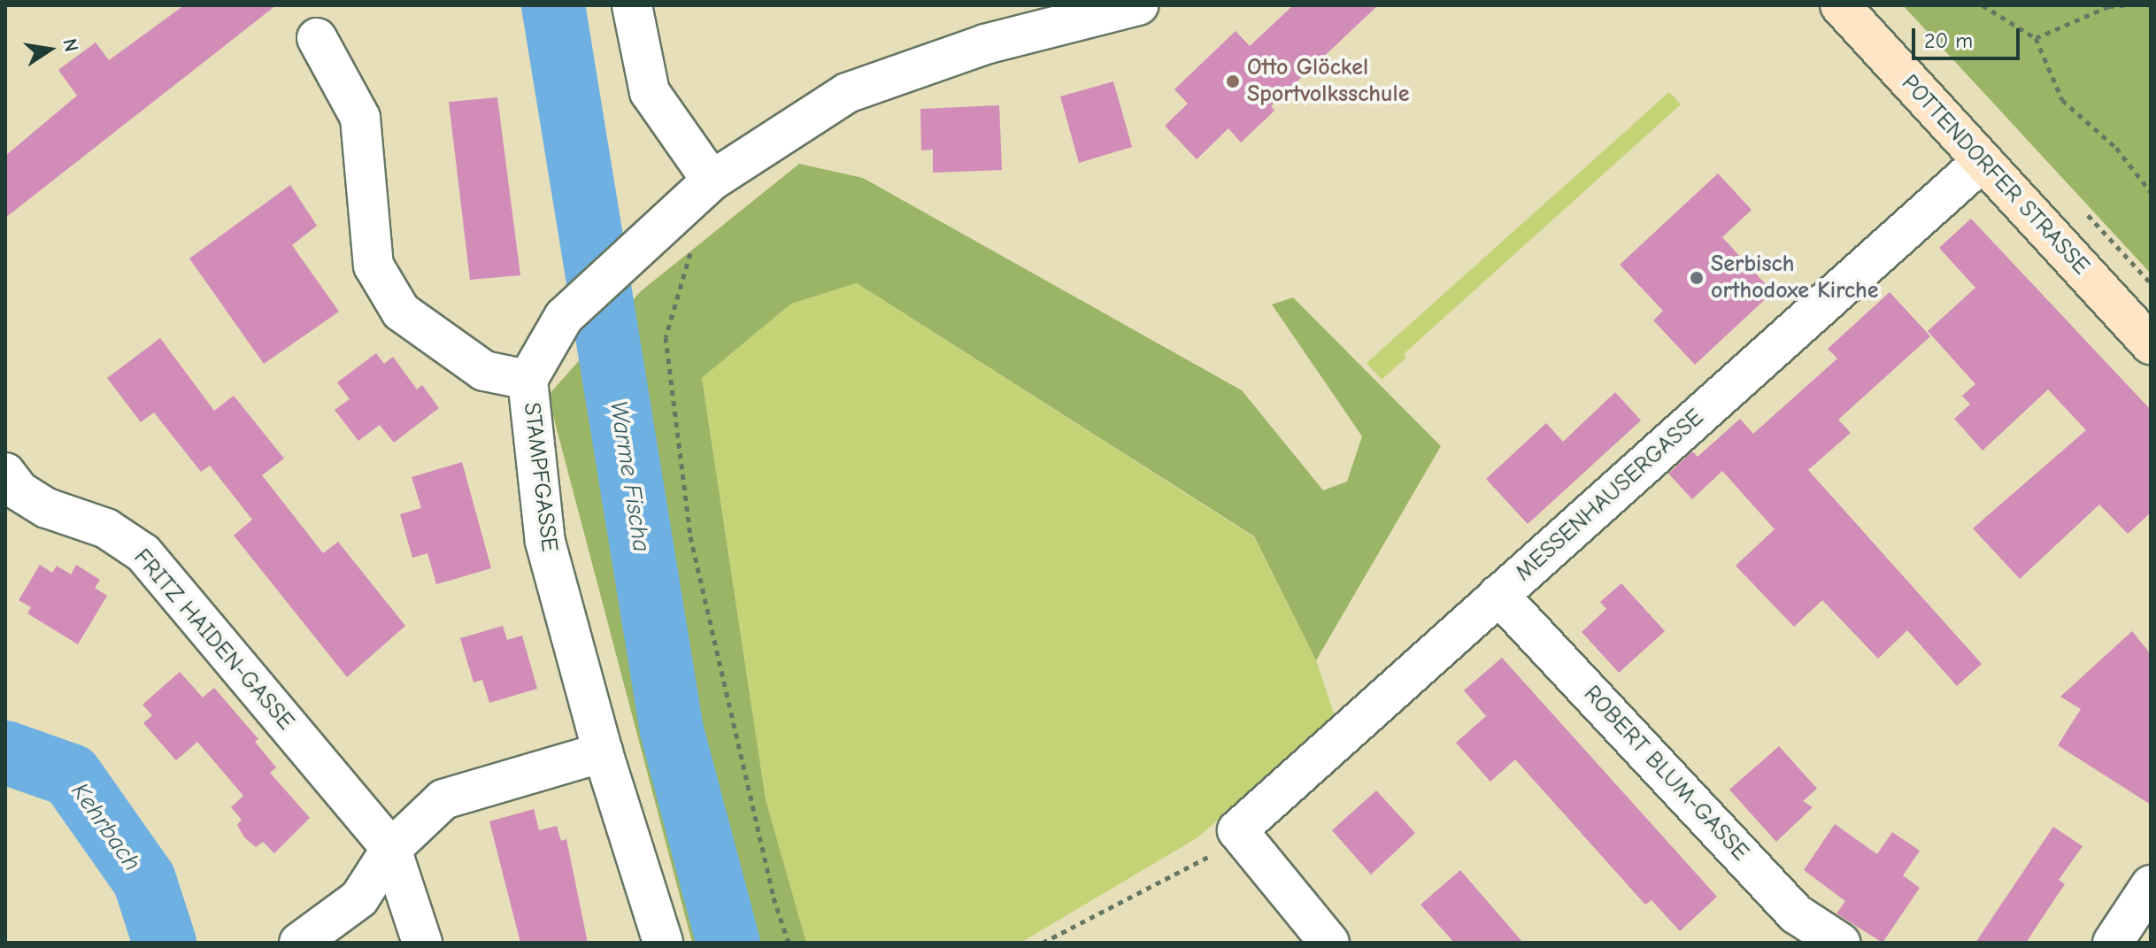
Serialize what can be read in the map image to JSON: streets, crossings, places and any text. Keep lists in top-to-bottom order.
{
  "streets": {
    "main road": ["POTTENDORFER STRASSE"],
    "street": [
      "STAMPFGASSE",
      "MESSENHAUSERGASSE",
      "FRITZ HAIDEN-GASSE",
      "ROBERT BLUM-GASSE"
    ]
  },
  "crossings": [
    ["POTTENDORFER STRASSE", "MESSENHAUSERGASSE"],
    ["MESSENHAUSERGASSE", "ROBERT BLUM-GASSE"]
  ],
  "water": ["Warme Fischa", "Kehrbach"],
  "places": ["Otto Glöckel Sportvolksschule", "Serbisch orthodoxe Kirche"],
  "scale_bar": "20 m",
  "north": "right"
}
